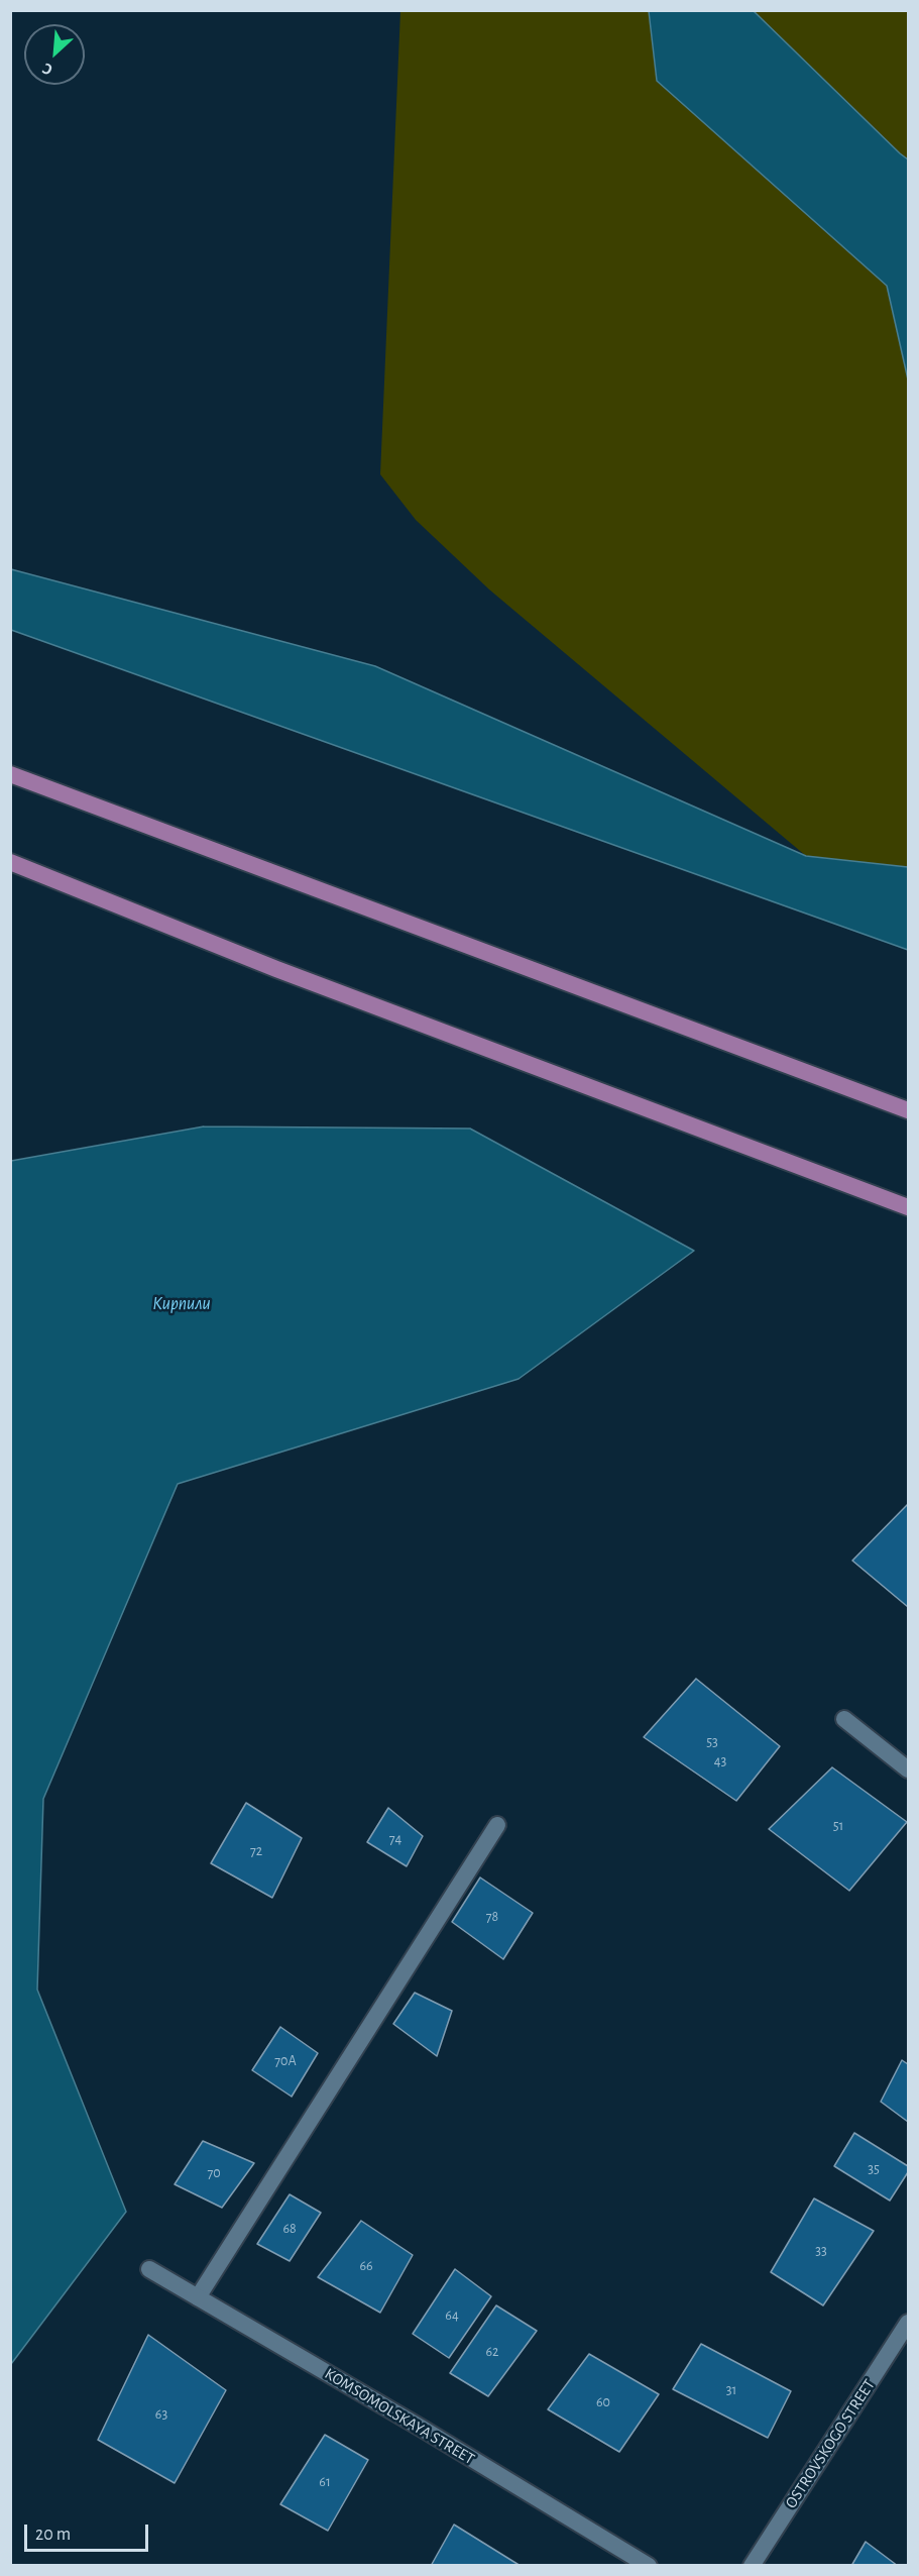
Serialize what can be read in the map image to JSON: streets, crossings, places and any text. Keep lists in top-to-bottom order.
{
  "streets": {
    "street": ["KOMSOMOLSKAYA STREET", "OSTROVSKOGO STREET"]
  },
  "water": ["Кирпили"],
  "house_numbers": [
    "53",
    "43",
    "51",
    "74",
    "72",
    "78",
    "70А",
    "35",
    "70",
    "68",
    "33",
    "66",
    "64",
    "62",
    "31",
    "60",
    "63",
    "61"
  ],
  "scale_bar": "20 m",
  "north": "bottom left"
}
